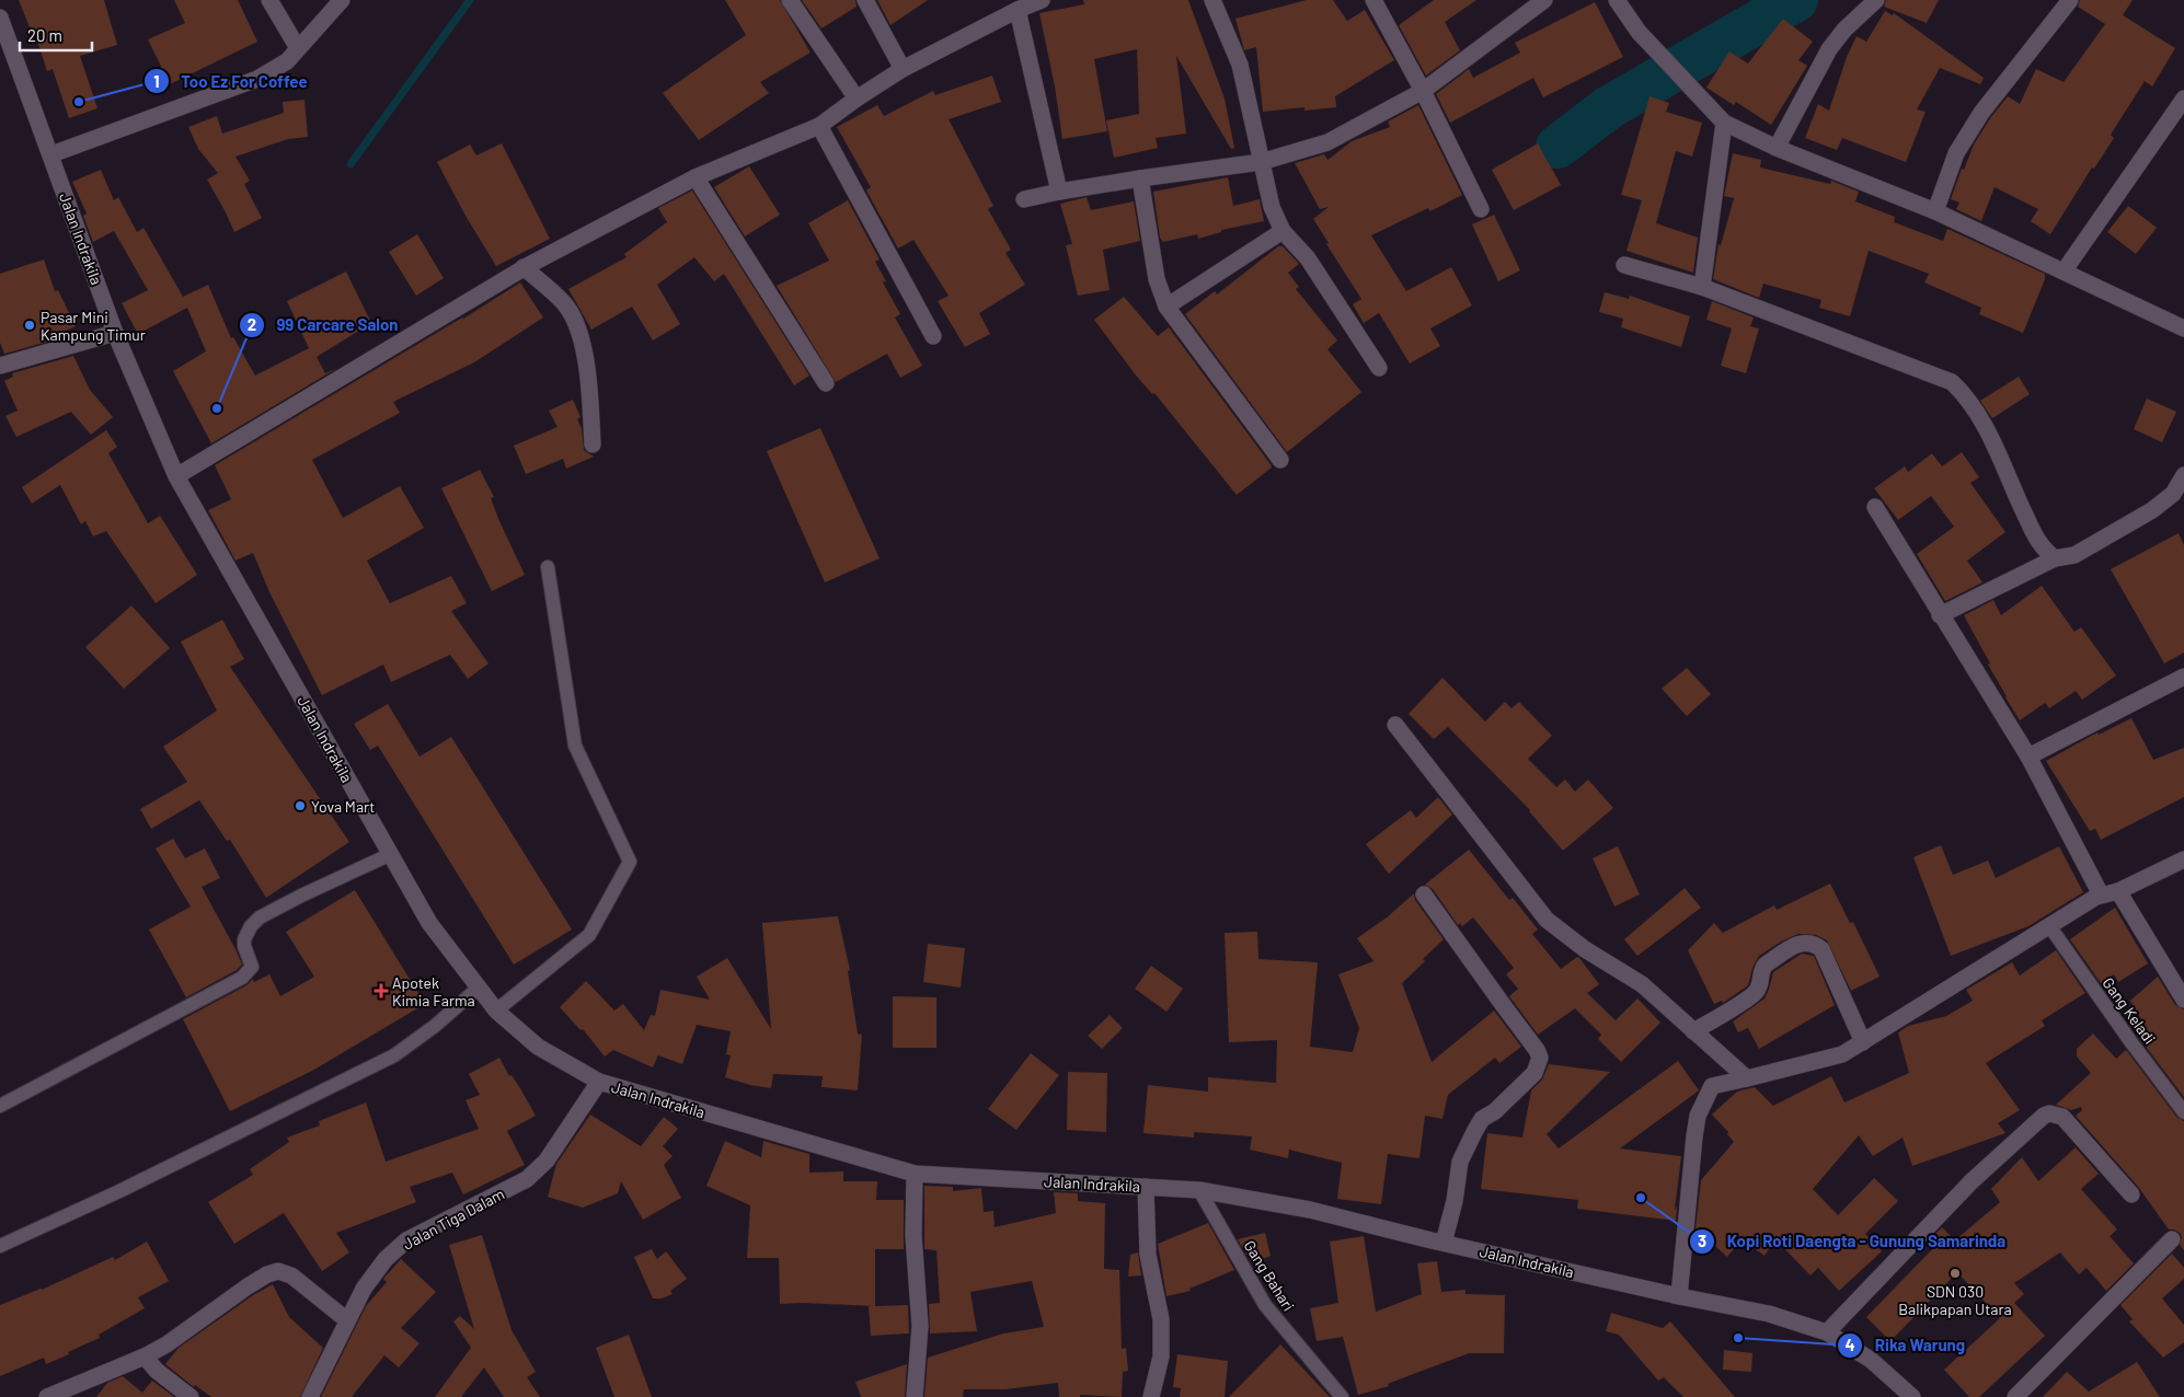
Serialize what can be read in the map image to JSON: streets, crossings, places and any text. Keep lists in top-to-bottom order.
{
  "streets": {
    "street": ["Jalan Indrakila", "Jalan Tiga Dalam"],
    "lane": ["Gang Keladi", "Gang Bahari"]
  },
  "crossings": [
    ["Jalan Indrakila", "Jalan Tiga Dalam"],
    ["Jalan Indrakila", "Gang Bahari"]
  ],
  "places": {
    "other": [
      "Too Ez For Coffee",
      "Pasar Mini Kampung Timur",
      "99 Carcare Salon",
      "Yova Mart",
      "Kopi Roti Daengta - Gunung Samarinda",
      "SDN 030 Balikpapan Utara",
      "Rika Warung"
    ],
    "health": ["Apotek Kimia Farma"]
  },
  "scale_bar": "20 m"
}
